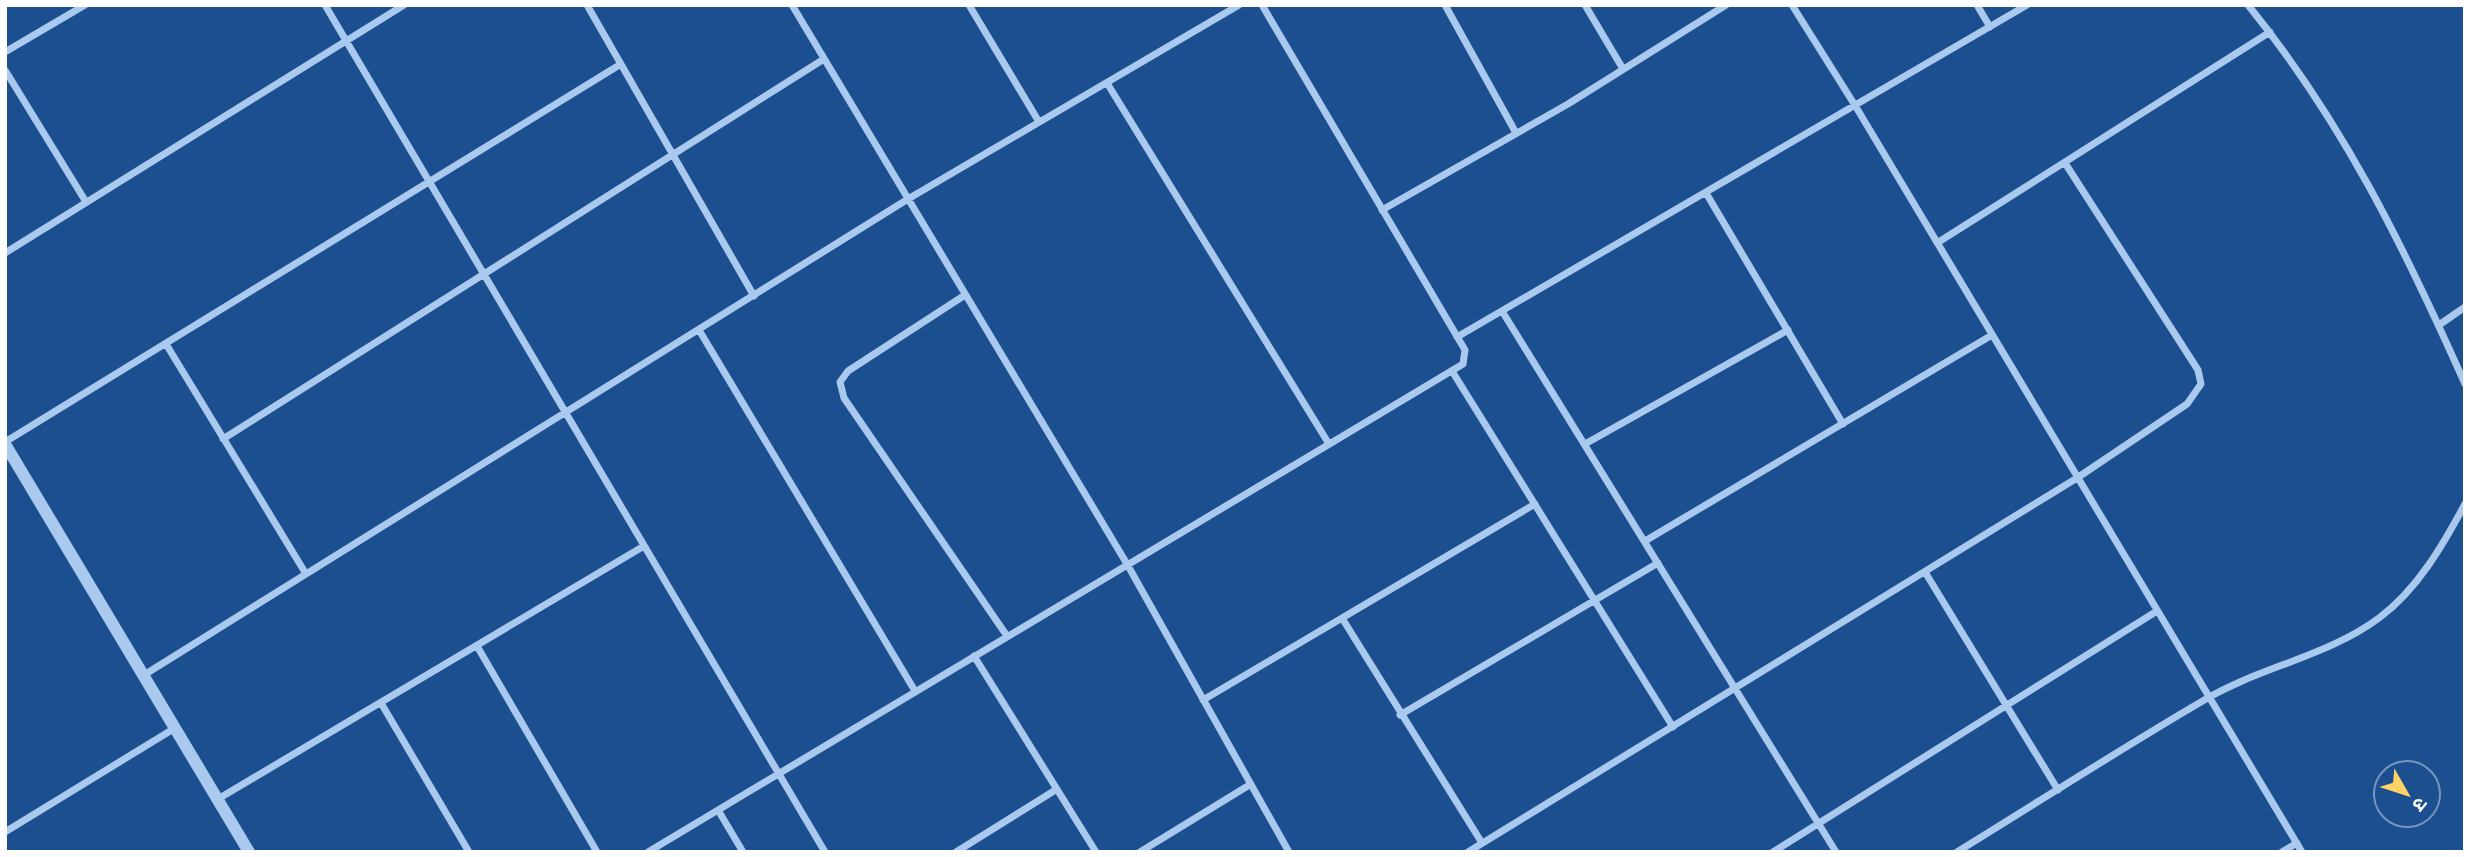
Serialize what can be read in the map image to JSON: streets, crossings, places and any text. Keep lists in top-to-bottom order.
{
  "north": "bottom right"
}
